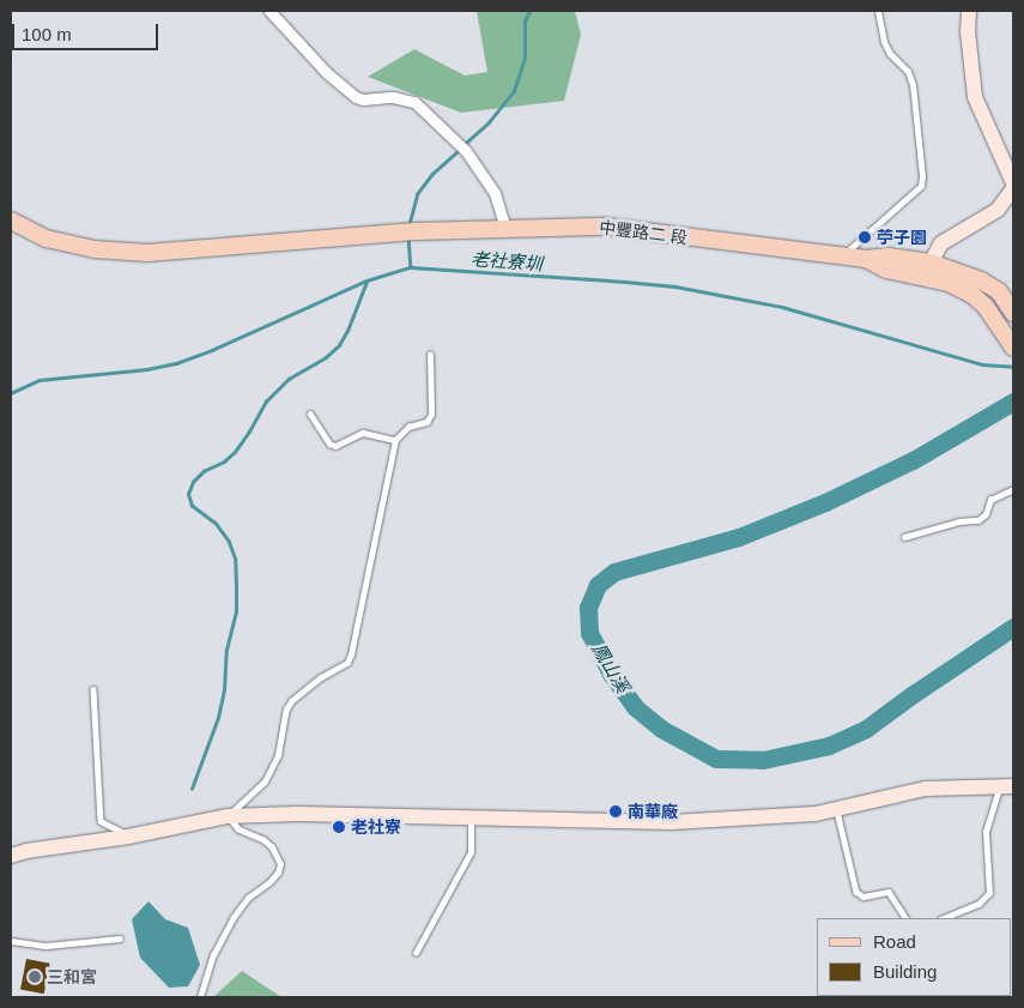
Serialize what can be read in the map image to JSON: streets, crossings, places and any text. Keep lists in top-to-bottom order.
{
  "streets": {
    "main road": ["中豐路二 段"]
  },
  "water": ["老社寮圳", "鳳山溪"],
  "places": [
    "苧子園",
    "南華廠",
    "老社寮",
    "三和宮"
  ],
  "legend": ["Road", "Building"],
  "scale_bar": "100 m"
}
